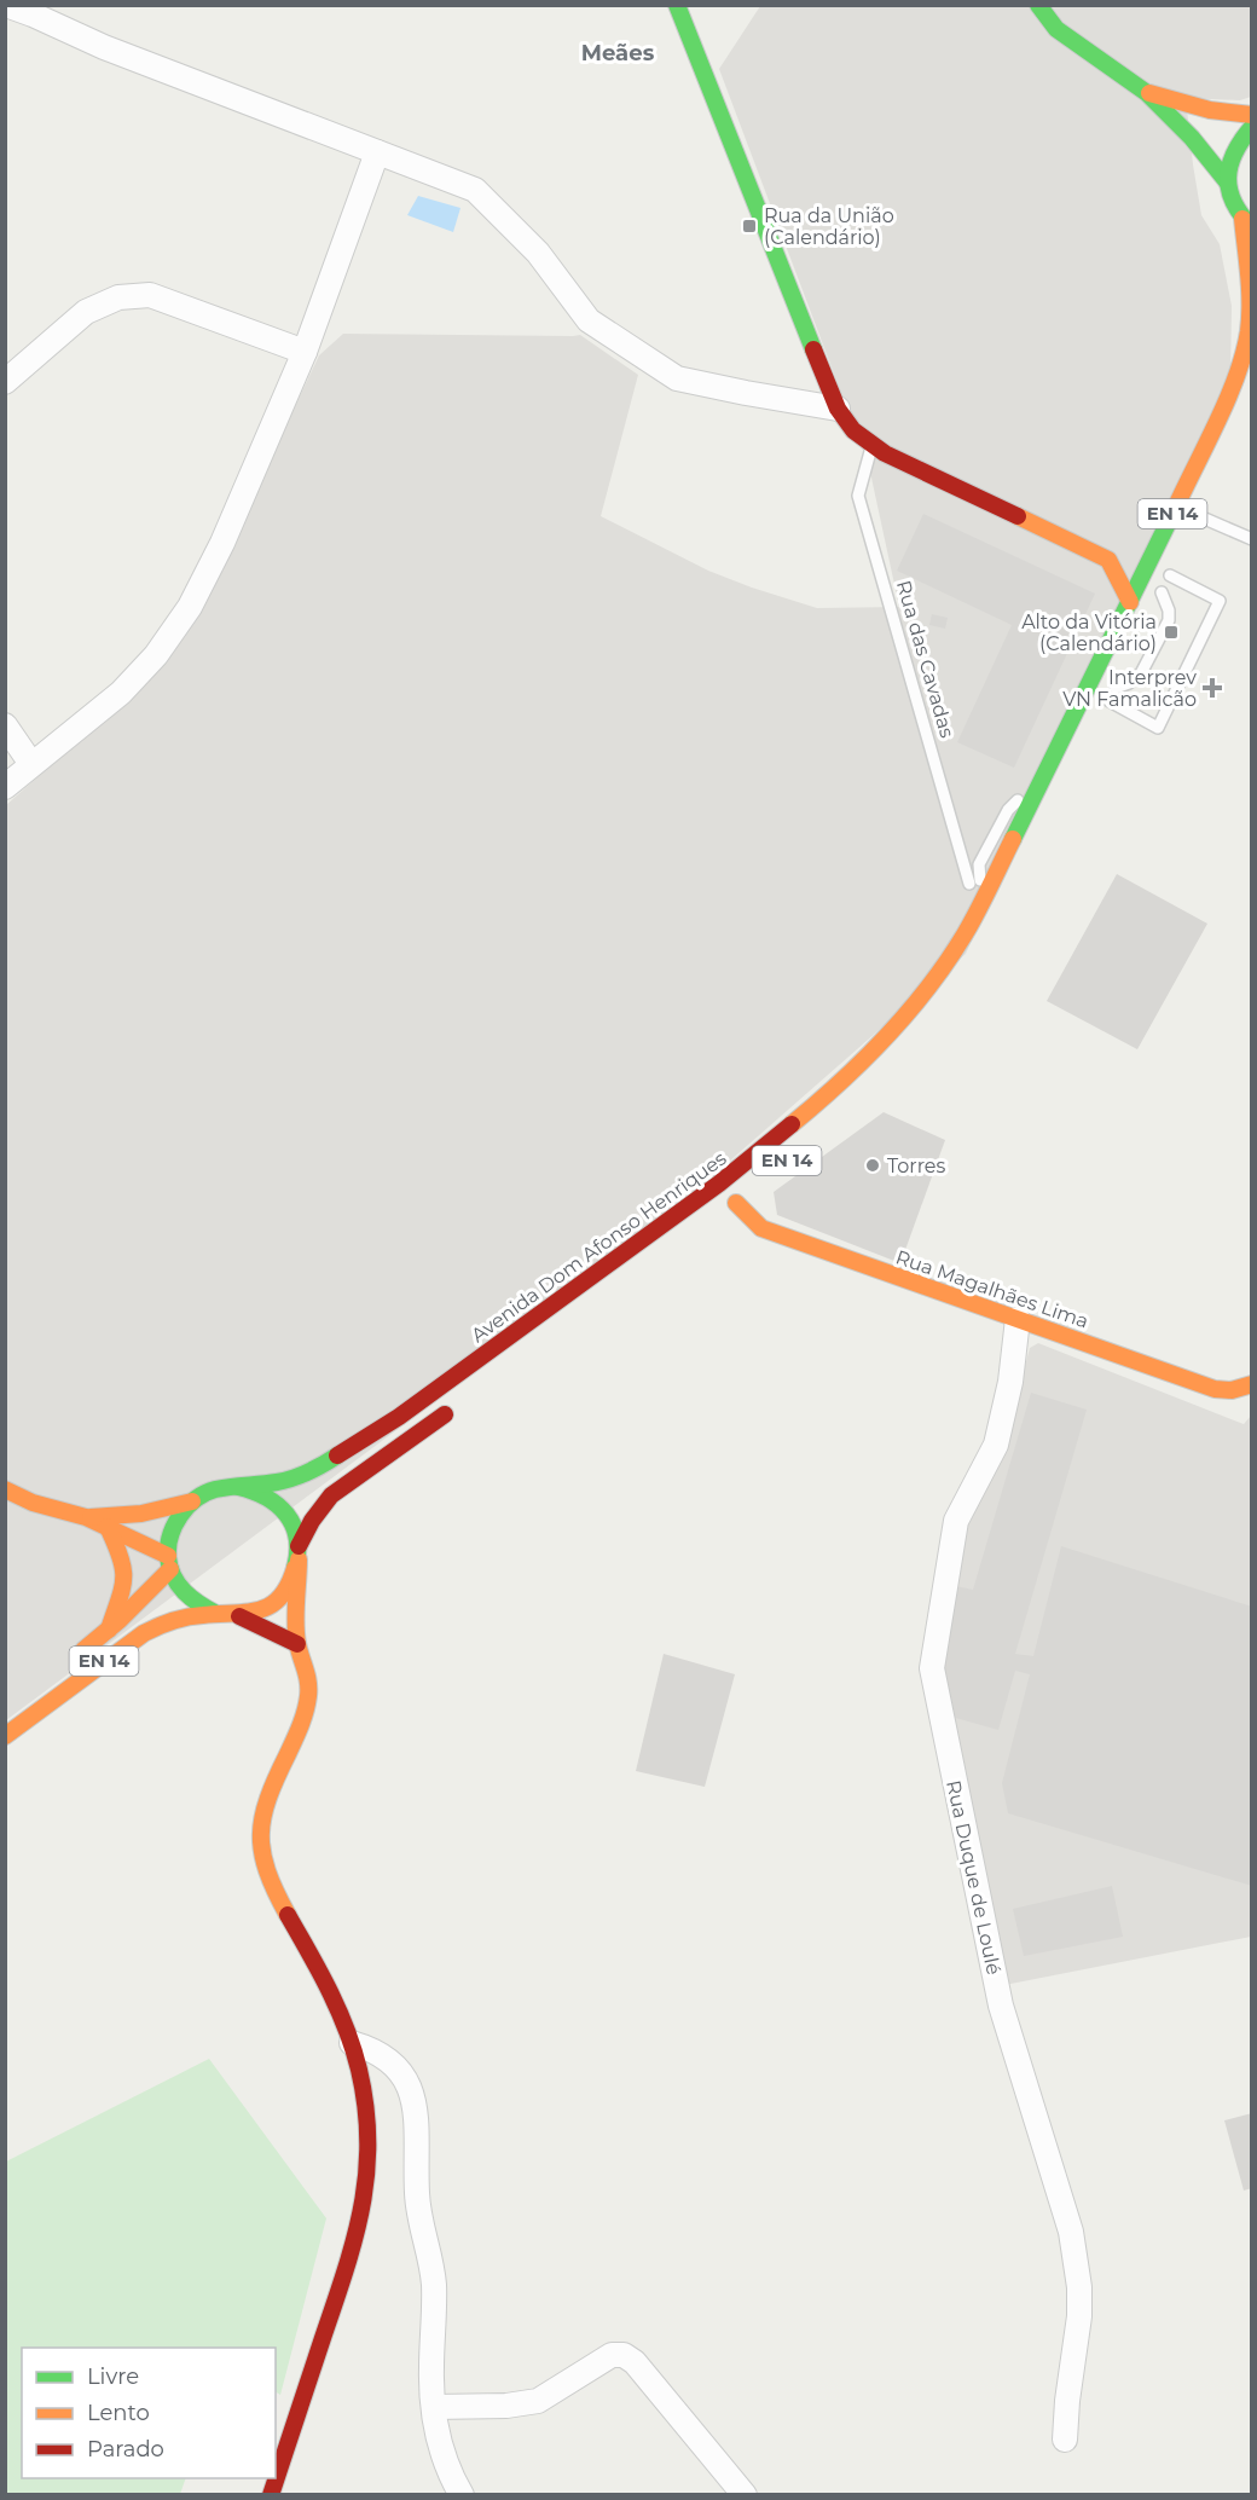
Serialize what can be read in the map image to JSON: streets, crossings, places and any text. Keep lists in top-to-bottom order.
{
  "streets": {
    "main road": ["EN 14", "Avenida Dom Afonso Henriques", "Rua Magalhães Lima"],
    "street": ["Rua Duque de Loulé"],
    "lane": ["Rua das Cavadas"]
  },
  "crossings": [
    ["EN 14", "Avenida Dom Afonso Henriques"],
    ["Rua Magalhães Lima", "Rua Duque de Loulé"]
  ],
  "districts": ["Meães"],
  "places": {
    "transit": ["Rua da União (Calendário)", "Alto da Vitória (Calendário)"],
    "health": ["Interprev VN Famalicão"],
    "other": ["Torres"]
  },
  "legend": ["Livre", "Lento", "Parado"]
}
